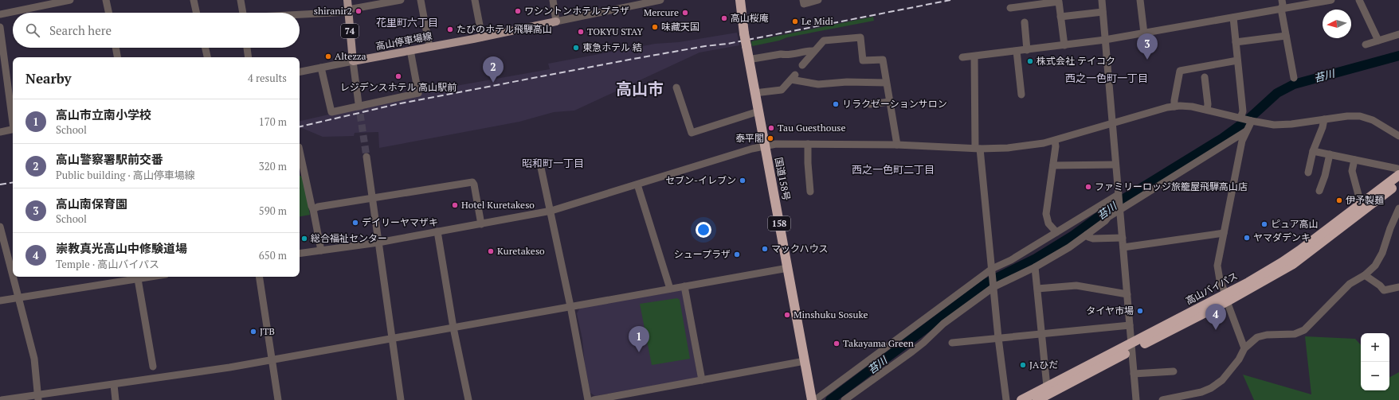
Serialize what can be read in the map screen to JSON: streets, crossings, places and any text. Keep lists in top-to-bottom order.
{
  "streets": {
    "highway": ["国道158号", "158", "高山バイパス"],
    "main road": ["74", "高山停車場線"]
  },
  "crossings": [
    ["74", "高山停車場線"]
  ],
  "districts": [
    "花里町六丁目",
    "西之一色町一丁目",
    "高山市",
    "昭和町一丁目",
    "西之一色町二丁目"
  ],
  "water": ["苔川"],
  "places": [
    "shiranir2",
    "ワシントンホテルプラザ",
    "Mercure",
    "高山桜庵",
    "Le Midi",
    "味藏天国",
    "たびのホテル飛騨高山",
    "TOKYU STAY",
    "東急ホテル 結",
    "Altezza",
    "株式会社 テイコク",
    "レジデンスホテル 高山駅前",
    "リラクゼーションサロン",
    "Tau Guesthouse",
    "泰平閣",
    "セブン-イレブン",
    "ファミリーロッジ旅籠屋飛騨高山店",
    "伊予製麺",
    "Hotel Kuretakeso",
    "デイリーヤマザキ",
    "ピュア高山",
    "ヤマダデンキ",
    "総合福祉センター",
    "マックハウス",
    "Kuretakeso",
    "シュープラザ",
    "タイヤ市場",
    "Minshuku Sosuke",
    "JTB",
    "Takayama Green",
    "JAひだ"
  ],
  "north": "left",
  "page": {
    "search": "Search here",
    "pins": [
      "3",
      "2",
      "4",
      "1"
    ],
    "heading": ["Nearby", "4 results"],
    "list": [
      {
        "mark": "1",
        "name": "高山市立南小学校",
        "note": "School",
        "value": "170 m"
      },
      {
        "mark": "2",
        "name": "高山警察署駅前交番",
        "note": "Public building · 高山停車場線",
        "value": "320 m"
      },
      {
        "mark": "3",
        "name": "高山南保育園",
        "note": "School",
        "value": "590 m"
      },
      {
        "mark": "4",
        "name": "崇教真光高山中修験道場",
        "note": "Temple · 高山バイパス",
        "value": "650 m"
      }
    ],
    "map_buttons": ["+", "−"]
  }
}
